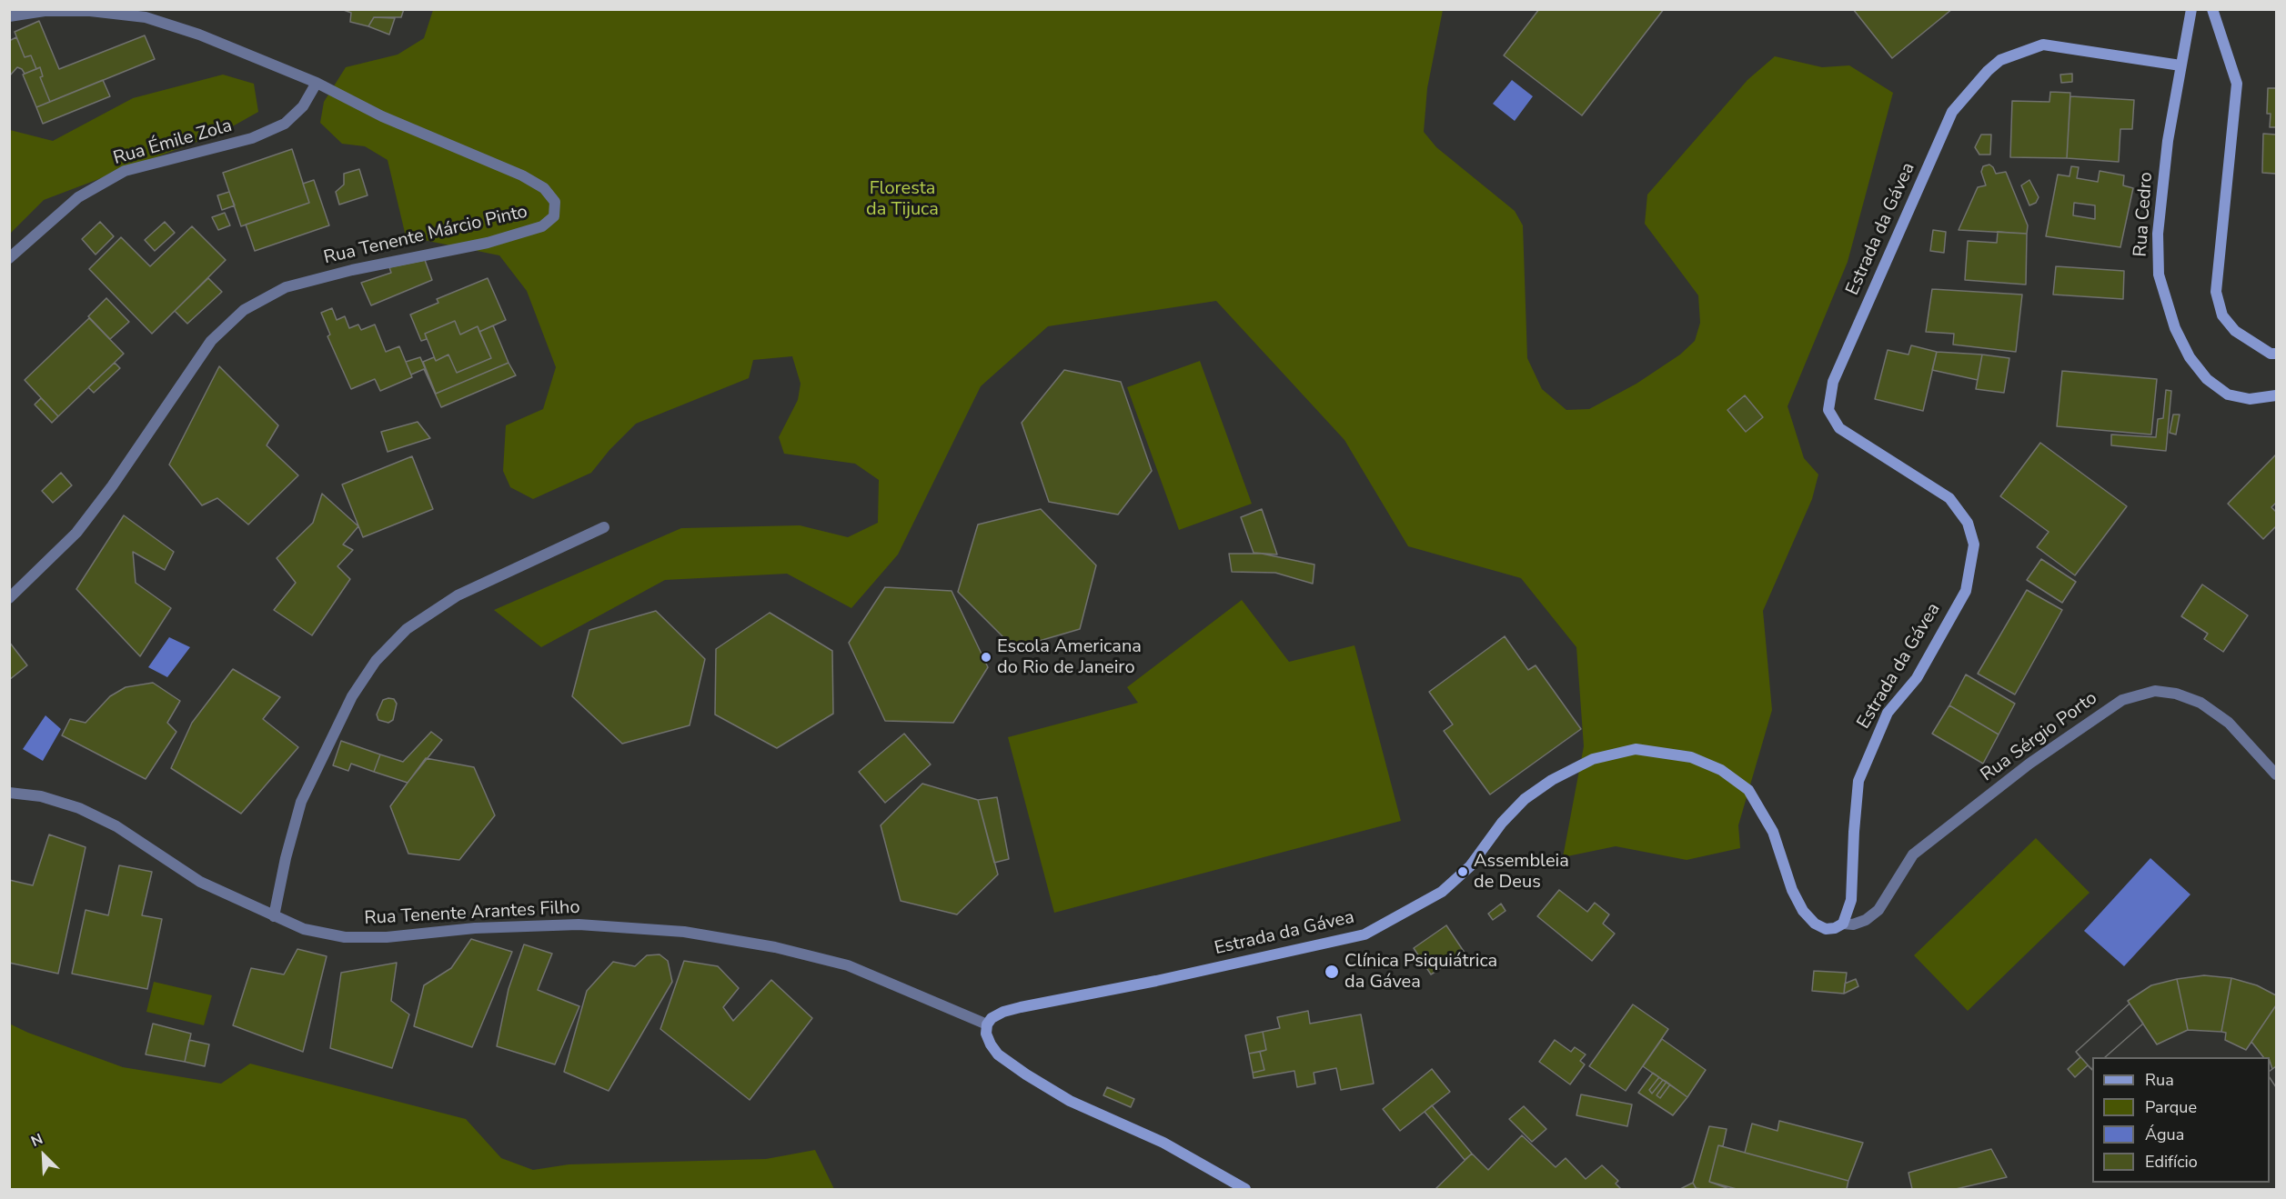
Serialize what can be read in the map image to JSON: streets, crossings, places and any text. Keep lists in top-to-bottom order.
{
  "streets": {
    "street": [
      "Rua Émile Zola",
      "Rua Cedro",
      "Estrada da Gávea",
      "Rua Tenente Márcio Pinto",
      "Rua Sérgio Porto",
      "Rua Tenente Arantes Filho"
    ]
  },
  "crossings": [
    ["Rua Émile Zola", "Rua Tenente Márcio Pinto"],
    ["Rua Cedro", "Estrada da Gávea"],
    ["Estrada da Gávea", "Rua Sérgio Porto"],
    ["Estrada da Gávea", "Rua Tenente Arantes Filho"]
  ],
  "parks": ["Floresta da Tijuca"],
  "places": ["Escola Americana do Rio de Janeiro", "Assembleia de Deus", "Clínica Psiquiátrica da Gávea"],
  "legend": [
    "Rua",
    "Parque",
    "Água",
    "Edifício"
  ],
  "north": "top left"
}
